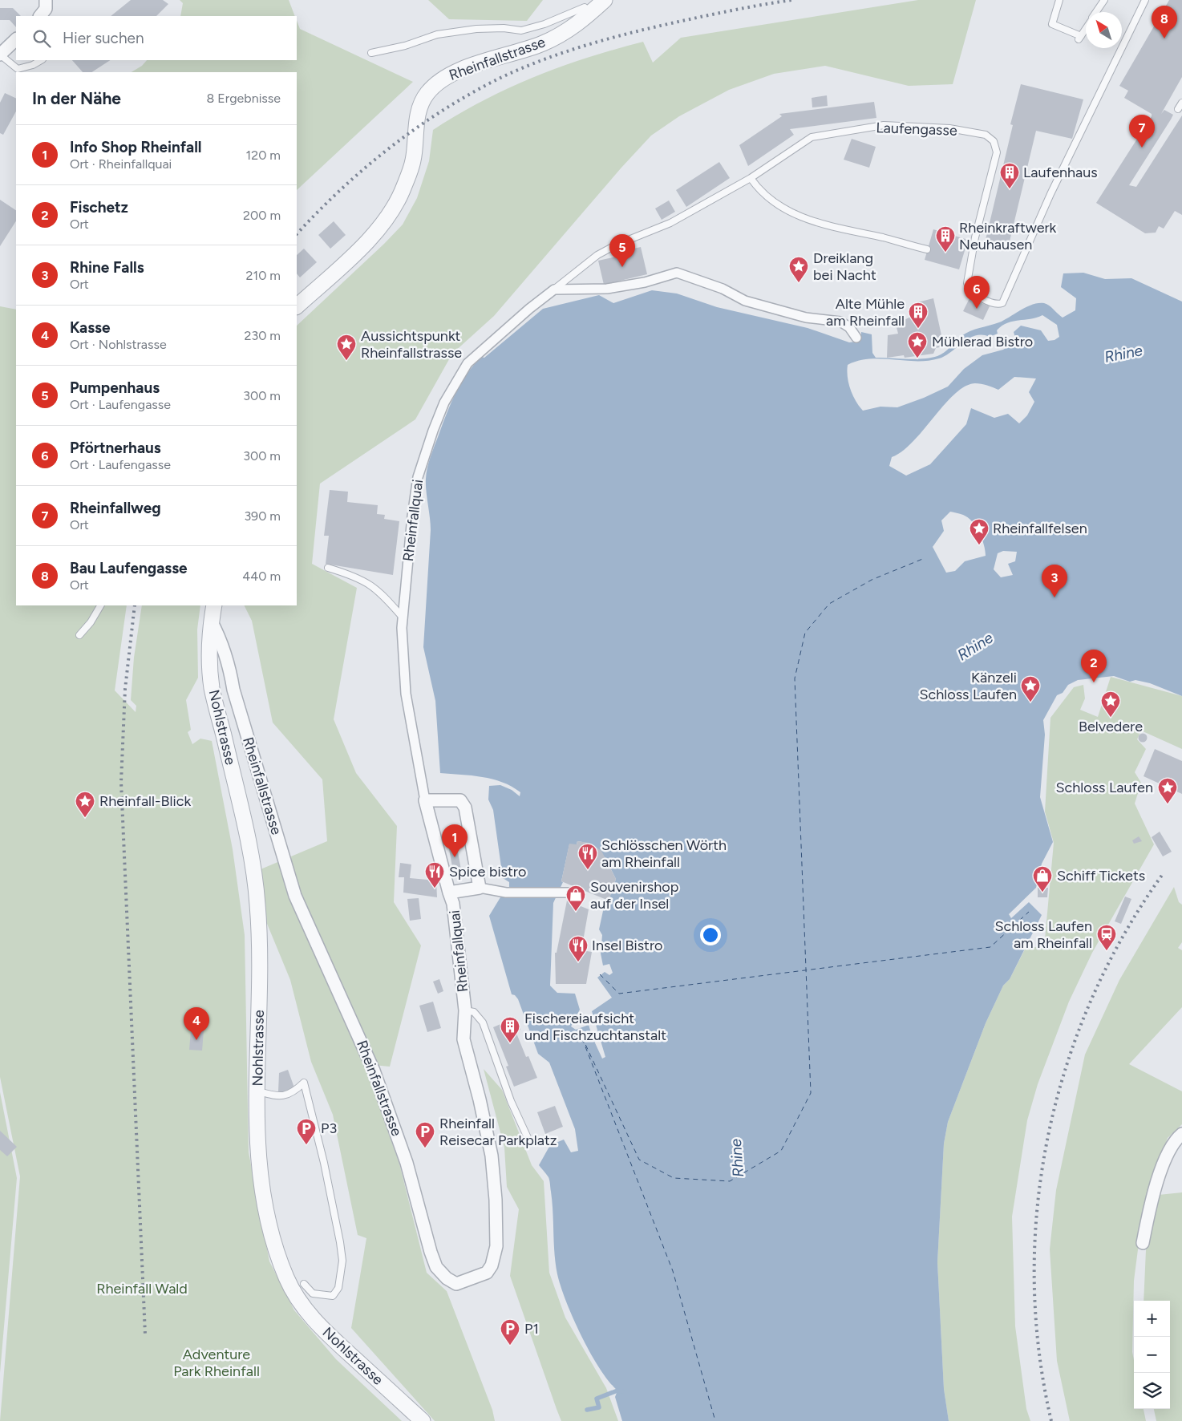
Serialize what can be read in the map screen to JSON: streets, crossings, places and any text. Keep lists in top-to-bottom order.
{
  "streets": {
    "street": ["Rheinfallstrasse", "Rheinfallquai", "Nohlstrasse"],
    "lane": ["Laufengasse"]
  },
  "crossings": [
    ["Rheinfallstrasse", "Rheinfallquai"],
    ["Rheinfallstrasse", "Nohlstrasse"],
    ["Laufengasse", "Rheinfallquai"]
  ],
  "water": ["Rhine"],
  "parks": ["Rheinfall Wald", "Adventure Park Rheinfall"],
  "places": {
    "building": [
      "Laufenhaus",
      "Rheinkraftwerk Neuhausen",
      "Alte Mühle am Rheinfall",
      "Fischereiaufsicht und Fischzuchtanstalt"
    ],
    "place": [
      "Dreiklang bei Nacht",
      "Mühlerad Bistro",
      "Aussichtspunkt Rheinfallstrasse",
      "Rheinfallfelsen",
      "Känzeli Schloss Laufen",
      "Belvedere",
      "Schloss Laufen",
      "Rheinfall-Blick"
    ],
    "restaurant": ["Schlösschen Wörth am Rheinfall", "Spice bistro", "Insel Bistro"],
    "shop": ["Schiff Tickets", "Souvenirshop auf der Insel"],
    "station": ["Schloss Laufen am Rheinfall"],
    "parking": ["P3", "Rheinfall Reisecar Parkplatz", "P1"]
  },
  "north": "top left",
  "page": {
    "pins": [
      "8",
      "7",
      "5",
      "6",
      "3",
      "2",
      "1",
      "4"
    ],
    "search": "Hier suchen",
    "heading": ["In der Nähe", "8 Ergebnisse"],
    "list": [
      {
        "mark": "1",
        "name": "Info Shop Rheinfall",
        "note": "Ort · Rheinfallquai",
        "value": "120 m"
      },
      {
        "mark": "2",
        "name": "Fischetz",
        "note": "Ort",
        "value": "200 m"
      },
      {
        "mark": "3",
        "name": "Rhine Falls",
        "note": "Ort",
        "value": "210 m"
      },
      {
        "mark": "4",
        "name": "Kasse",
        "note": "Ort · Nohlstrasse",
        "value": "230 m"
      },
      {
        "mark": "5",
        "name": "Pumpenhaus",
        "note": "Ort · Laufengasse",
        "value": "300 m"
      },
      {
        "mark": "6",
        "name": "Pförtnerhaus",
        "note": "Ort · Laufengasse",
        "value": "300 m"
      },
      {
        "mark": "7",
        "name": "Rheinfallweg",
        "note": "Ort",
        "value": "390 m"
      },
      {
        "mark": "8",
        "name": "Bau Laufengasse",
        "note": "Ort",
        "value": "440 m"
      }
    ],
    "map_buttons": ["+", "−"]
  }
}
